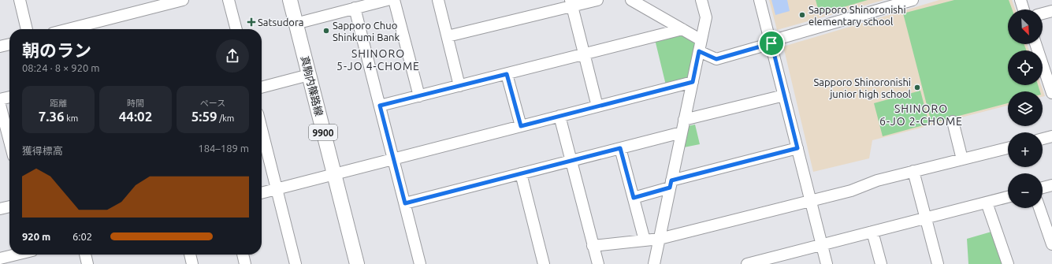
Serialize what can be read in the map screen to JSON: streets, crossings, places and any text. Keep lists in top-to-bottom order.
{
  "streets": {
    "main road": ["真駒内篠路線", "9900"]
  },
  "districts": ["SHINORO 5-JO 4-CHOME", "SHINORO 6-JO 2-CHOME"],
  "places": {
    "other": ["Sapporo Shinoronishi elementary school", "Sapporo Chuo Shinkumi Bank", "Sapporo Shinoronishi junior high school"],
    "health": ["Satsudora"]
  },
  "north": "bottom right",
  "page": {
    "map_buttons": ["+", "−"],
    "heading": ["朝のラン", "08:24 · 8 × 920 m"],
    "stats": [
      ["距離", "7.36 km"],
      ["時間", "44:02"],
      ["ペース", "5:59 /km"]
    ],
    "chart": ["獲得標高", "184–189 m"],
    "list": [
      {
        "name": "920 m",
        "note": "6:02"
      }
    ]
  }
}
